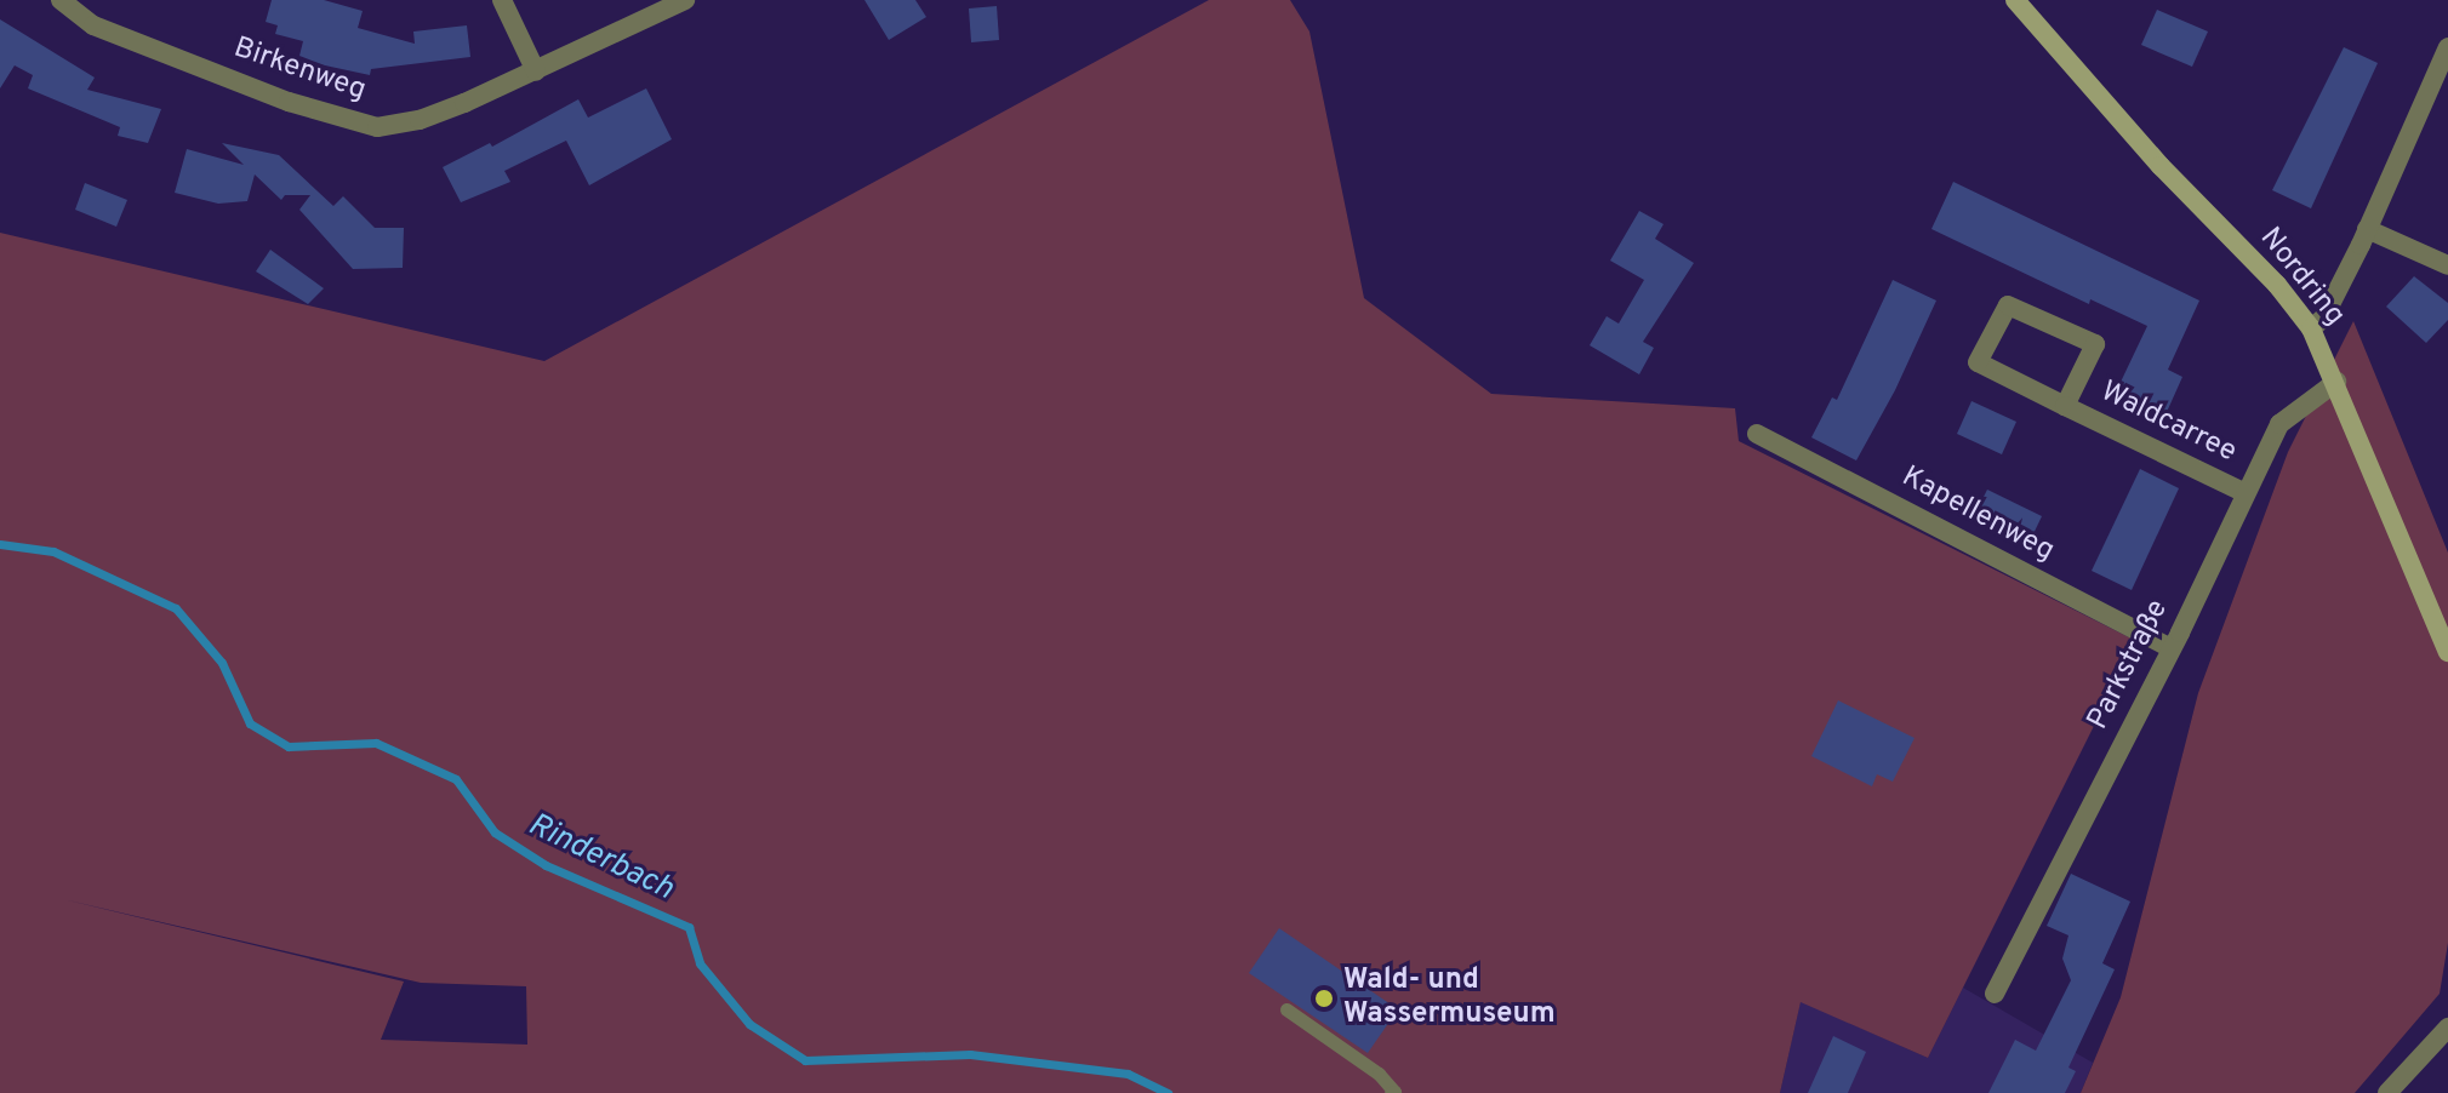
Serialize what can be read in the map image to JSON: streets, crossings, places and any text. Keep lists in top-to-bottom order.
{
  "streets": {
    "street": [
      "Birkenweg",
      "Nordring",
      "Waldcarree",
      "Kapellenweg",
      "Parkstraße"
    ]
  },
  "crossings": [
    ["Nordring", "Parkstraße"],
    ["Waldcarree", "Parkstraße"],
    ["Kapellenweg", "Parkstraße"]
  ],
  "water": ["Rinderbach"],
  "places": ["Wald- und Wassermuseum"]
}
